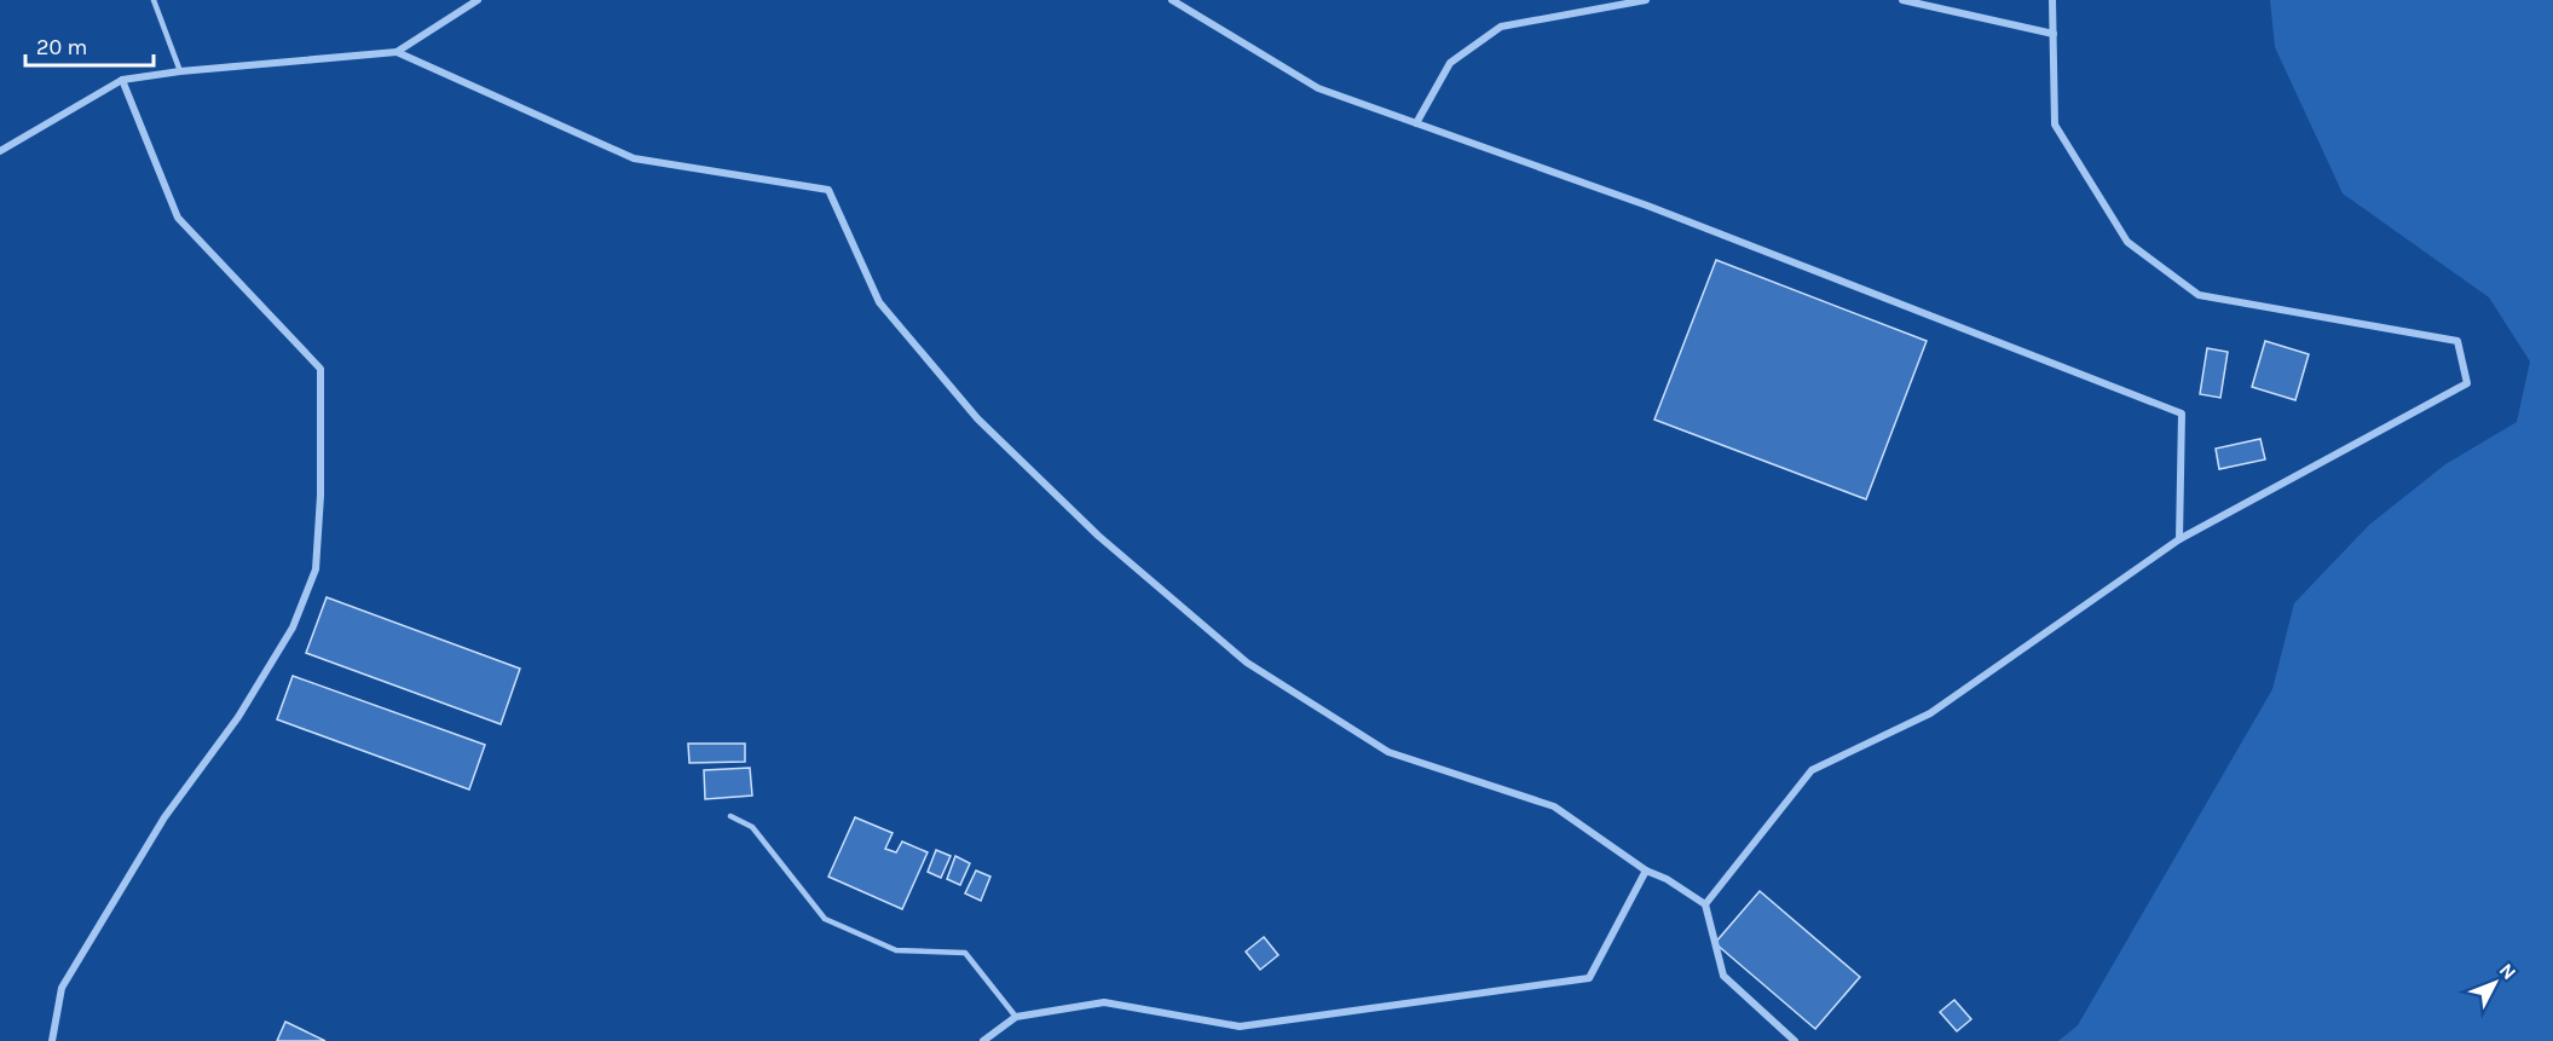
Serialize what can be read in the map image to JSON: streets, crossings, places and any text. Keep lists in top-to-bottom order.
{
  "scale_bar": "20 m",
  "north": "top right"
}
